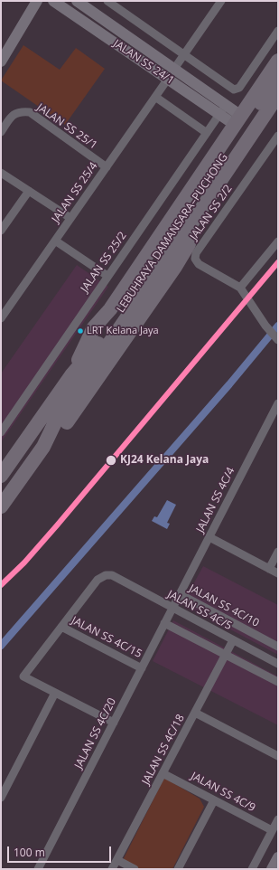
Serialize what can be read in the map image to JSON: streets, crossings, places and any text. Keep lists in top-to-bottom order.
{
  "streets": {
    "highway": ["LEBUHRAYA DAMANSARA–PUCHONG"],
    "main road": ["JALAN SS 24/1"],
    "street": [
      "JALAN SS 25/1",
      "JALAN SS 25/4",
      "JALAN SS 2/2",
      "JALAN SS 25/2",
      "JALAN SS 4C/4",
      "JALAN SS 4C/10",
      "JALAN SS 4C/5",
      "JALAN SS 4C/15",
      "JALAN SS 4C/20",
      "JALAN SS 4C/18",
      "JALAN SS 4C/9"
    ]
  },
  "crossings": [
    ["JALAN SS 24/1", "JALAN SS 25/4"],
    ["JALAN SS 24/1", "JALAN SS 25/2"],
    ["JALAN SS 25/1", "JALAN SS 25/4"],
    ["JALAN SS 4C/4", "JALAN SS 4C/10"],
    ["JALAN SS 4C/4", "JALAN SS 4C/5"],
    ["JALAN SS 4C/4", "JALAN SS 4C/20"],
    ["JALAN SS 4C/5", "JALAN SS 4C/15"],
    ["JALAN SS 4C/5", "JALAN SS 4C/20"],
    ["JALAN SS 4C/5", "JALAN SS 4C/18"],
    ["JALAN SS 4C/15", "JALAN SS 4C/20"],
    ["JALAN SS 4C/18", "JALAN SS 4C/9"]
  ],
  "places": ["LRT Kelana Jaya", "KJ24 Kelana Jaya"],
  "scale_bar": "100 m"
}
